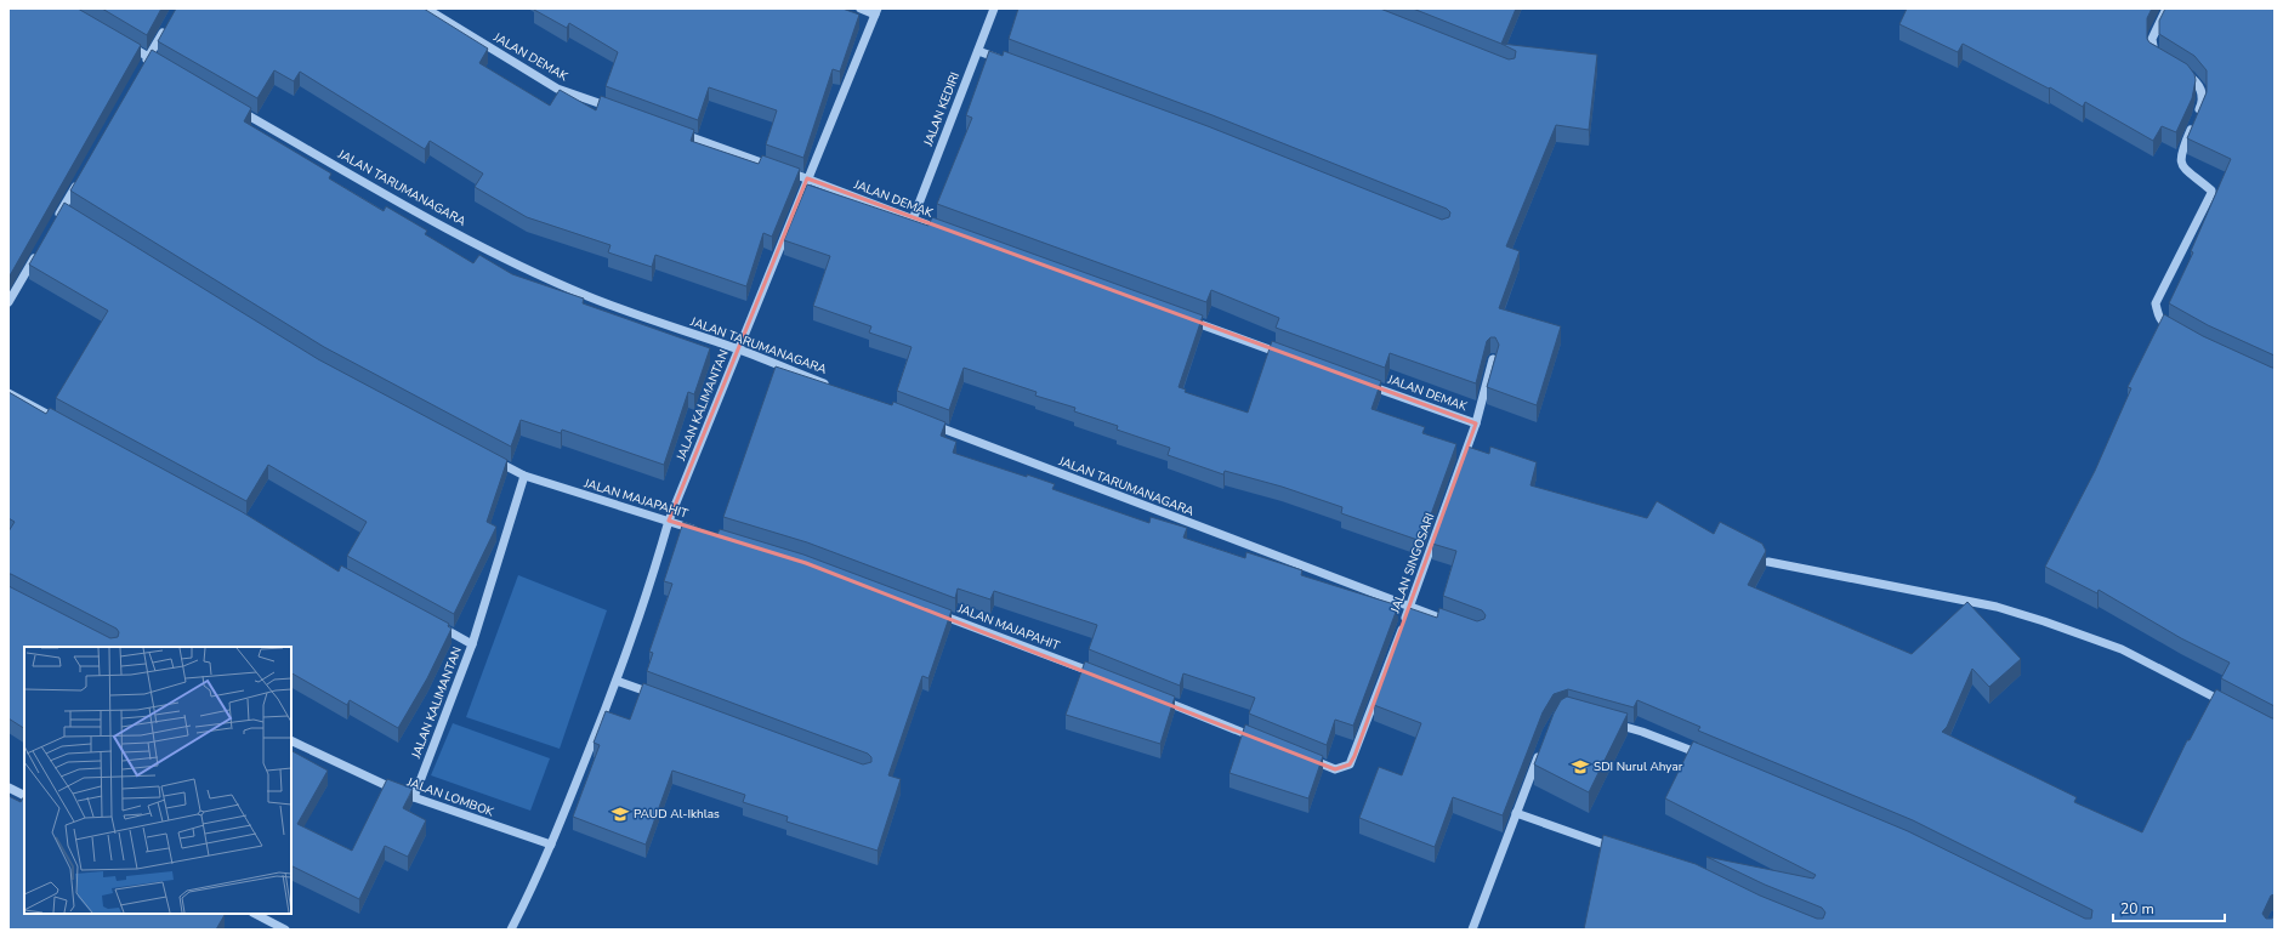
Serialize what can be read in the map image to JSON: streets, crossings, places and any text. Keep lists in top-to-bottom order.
{
  "streets": {
    "street": [
      "JALAN DEMAK",
      "JALAN KEDIRI",
      "JALAN TARUMANAGARA",
      "JALAN KALIMANTAN",
      "JALAN MAJAPAHIT",
      "JALAN SINGOSARI",
      "JALAN LOMBOK"
    ]
  },
  "crossings": [
    ["JALAN DEMAK", "JALAN KEDIRI"],
    ["JALAN DEMAK", "JALAN KALIMANTAN"],
    ["JALAN DEMAK", "JALAN SINGOSARI"],
    ["JALAN TARUMANAGARA", "JALAN KALIMANTAN"],
    ["JALAN TARUMANAGARA", "JALAN SINGOSARI"],
    ["JALAN KALIMANTAN", "JALAN MAJAPAHIT"],
    ["JALAN KALIMANTAN", "JALAN LOMBOK"]
  ],
  "places": {
    "school or university": ["SDI Nurul Ahyar", "PAUD Al-Ikhlas"]
  },
  "scale_bar": "20 m"
}
